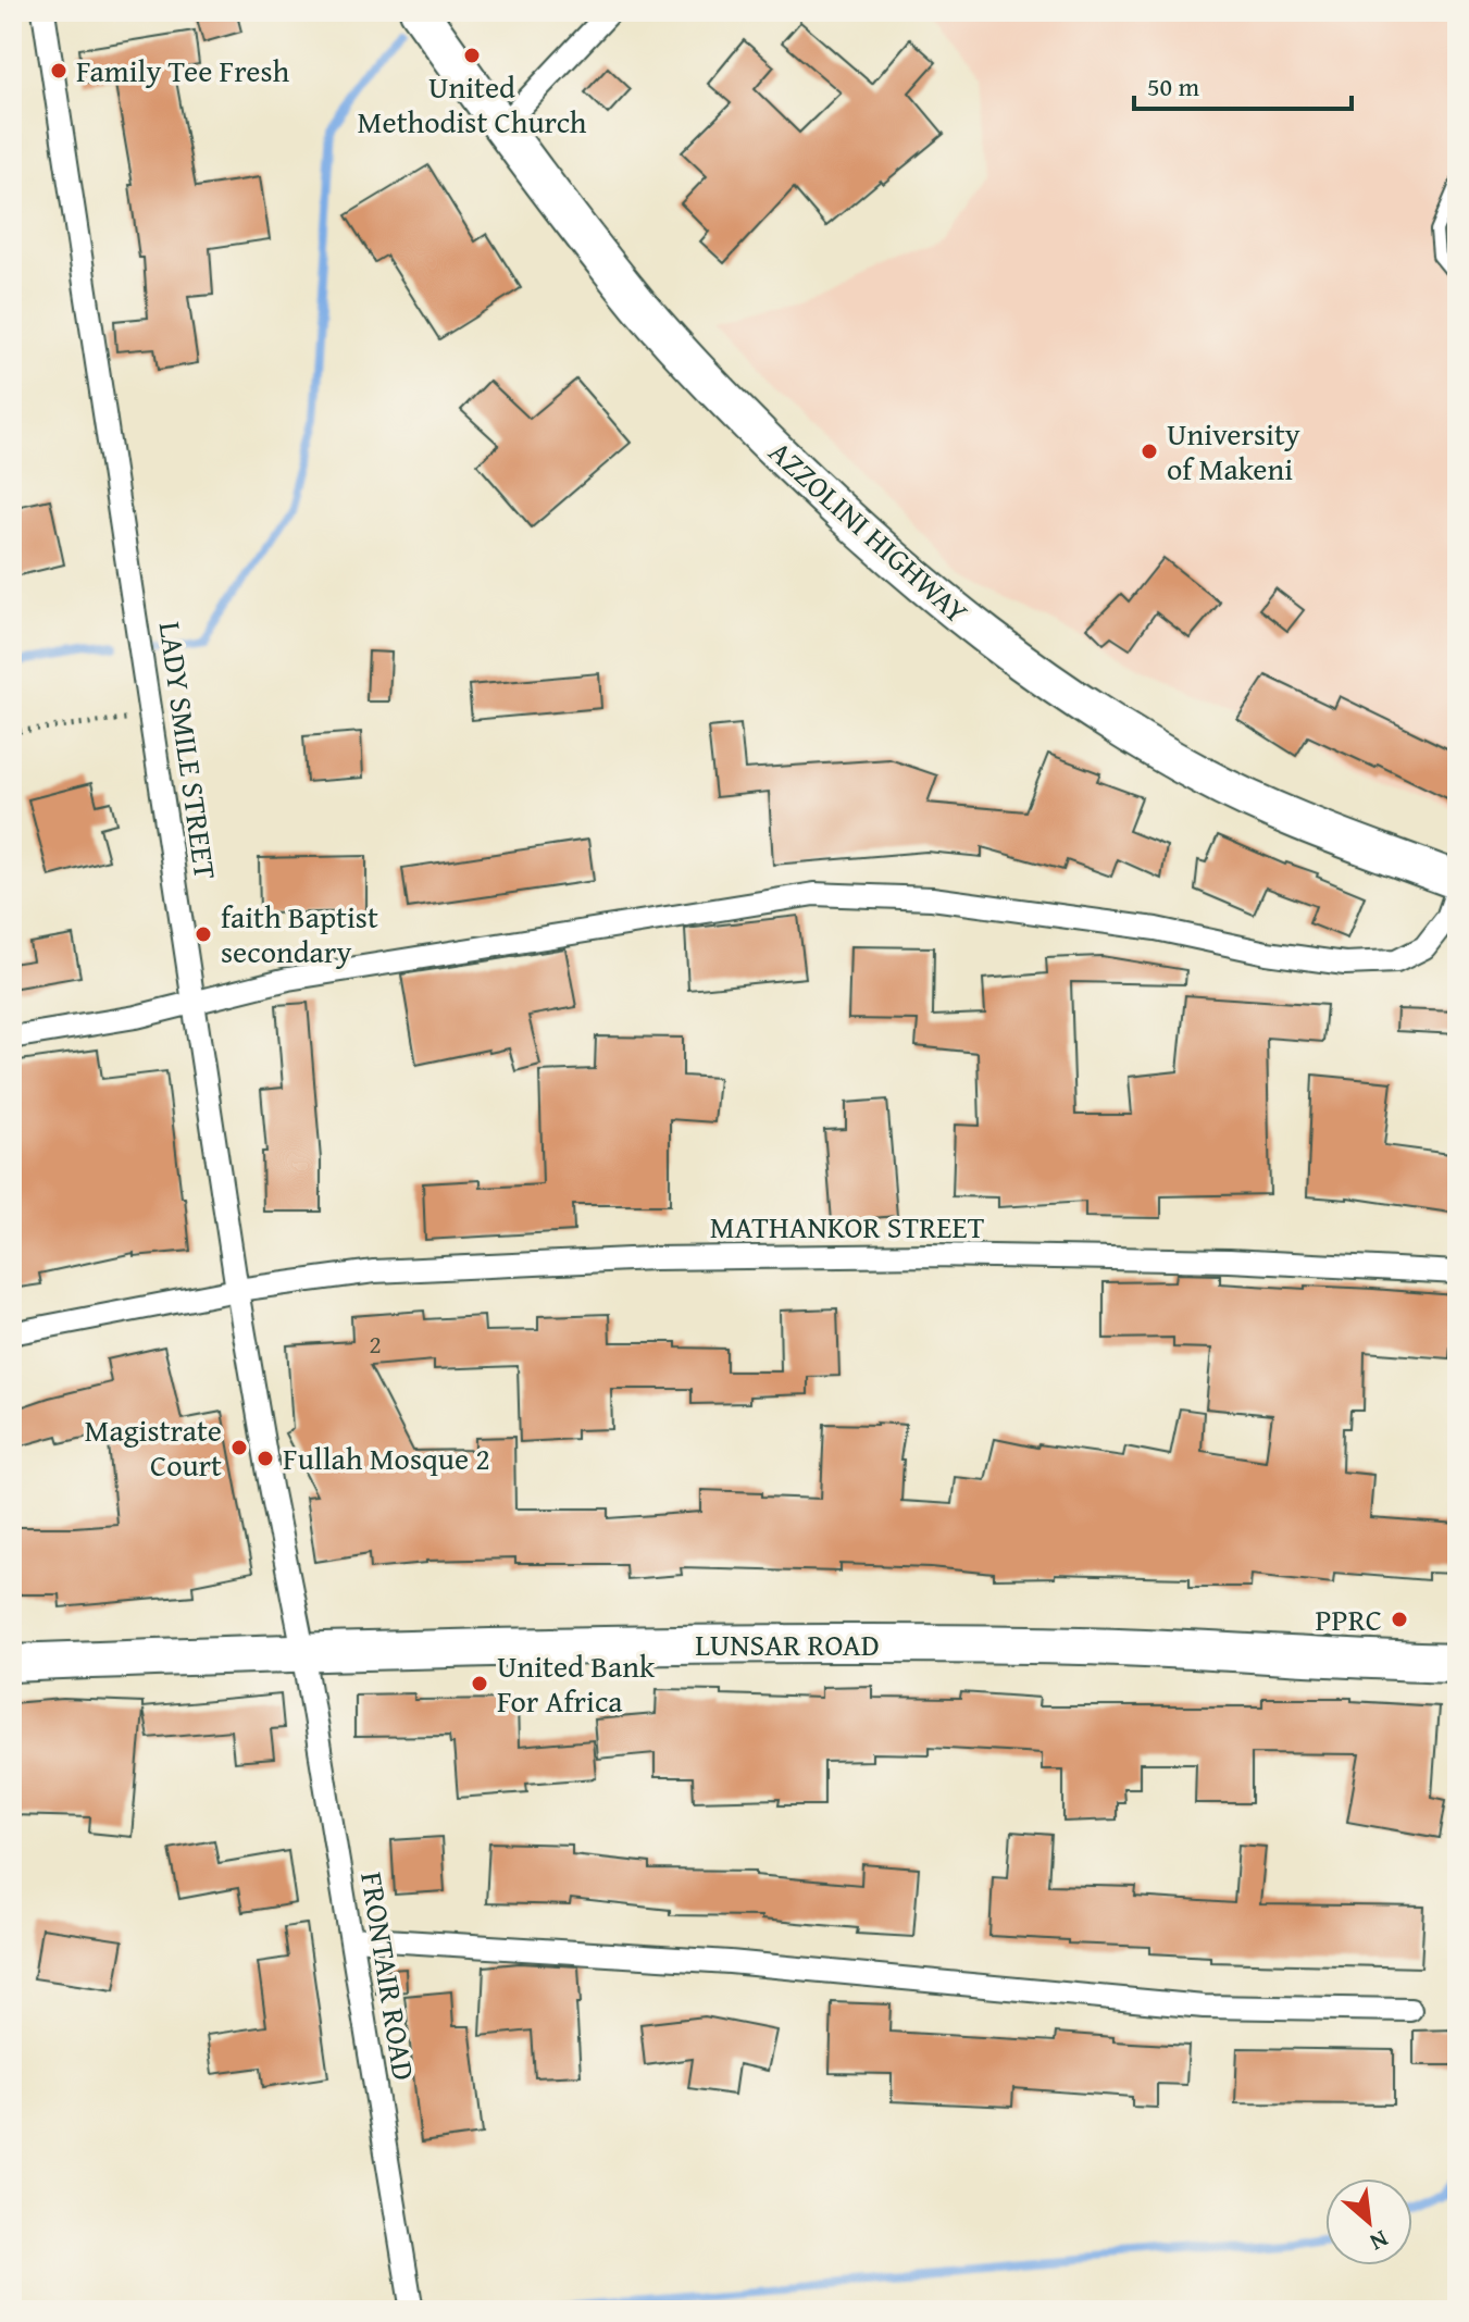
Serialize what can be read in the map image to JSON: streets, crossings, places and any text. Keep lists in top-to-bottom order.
{
  "streets": {
    "main road": ["AZZOLINI HIGHWAY", "LUNSAR ROAD"],
    "street": ["LADY SMILE STREET", "MATHANKOR STREET", "FRONTAIR ROAD"]
  },
  "crossings": [
    ["LADY SMILE STREET", "MATHANKOR STREET"],
    ["LADY SMILE STREET", "LUNSAR ROAD"],
    ["LADY SMILE STREET", "FRONTAIR ROAD"],
    ["LUNSAR ROAD", "FRONTAIR ROAD"]
  ],
  "places": [
    "United Methodist Church",
    "Family Tee Fresh",
    "University of Makeni",
    "faith Baptist secondary",
    "Magistrate Court",
    "Fullah Mosque 2",
    "PPRC",
    "United Bank For Africa"
  ],
  "house_numbers": ["2"],
  "scale_bar": "50 m",
  "north": "bottom right"
}
